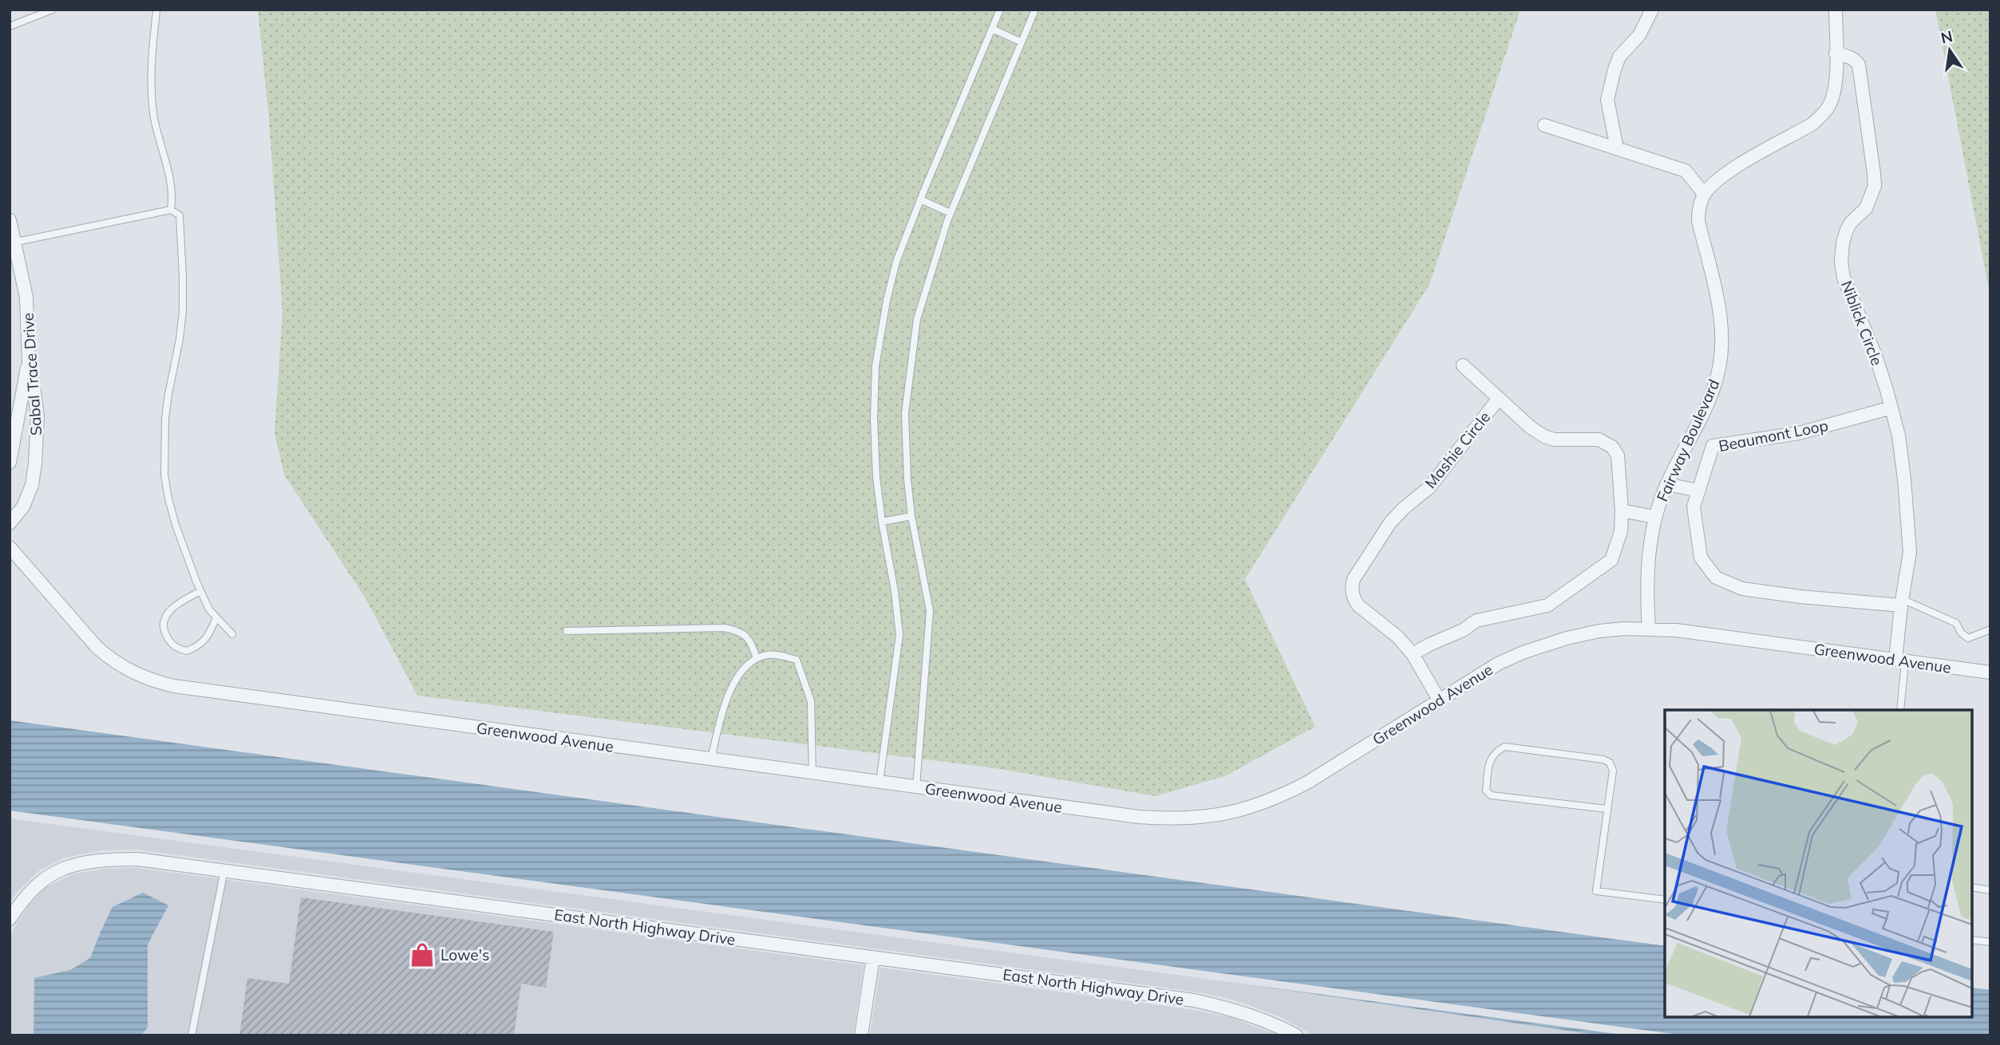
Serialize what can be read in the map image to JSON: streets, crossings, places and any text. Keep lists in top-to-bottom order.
{
  "streets": {
    "street": [
      "Niblick Circle",
      "Sabal Trace Drive",
      "Beaumont Loop",
      "Fairway Boulevard",
      "Mashie Circle",
      "Greenwood Avenue",
      "East North Highway Drive"
    ]
  },
  "crossings": [
    ["Niblick Circle", "Beaumont Loop"],
    ["Niblick Circle", "Greenwood Avenue"],
    ["Fairway Boulevard", "Greenwood Avenue"],
    ["Mashie Circle", "Greenwood Avenue"]
  ],
  "places": {
    "shop": ["Lowe's"]
  },
  "north": "top"
}
